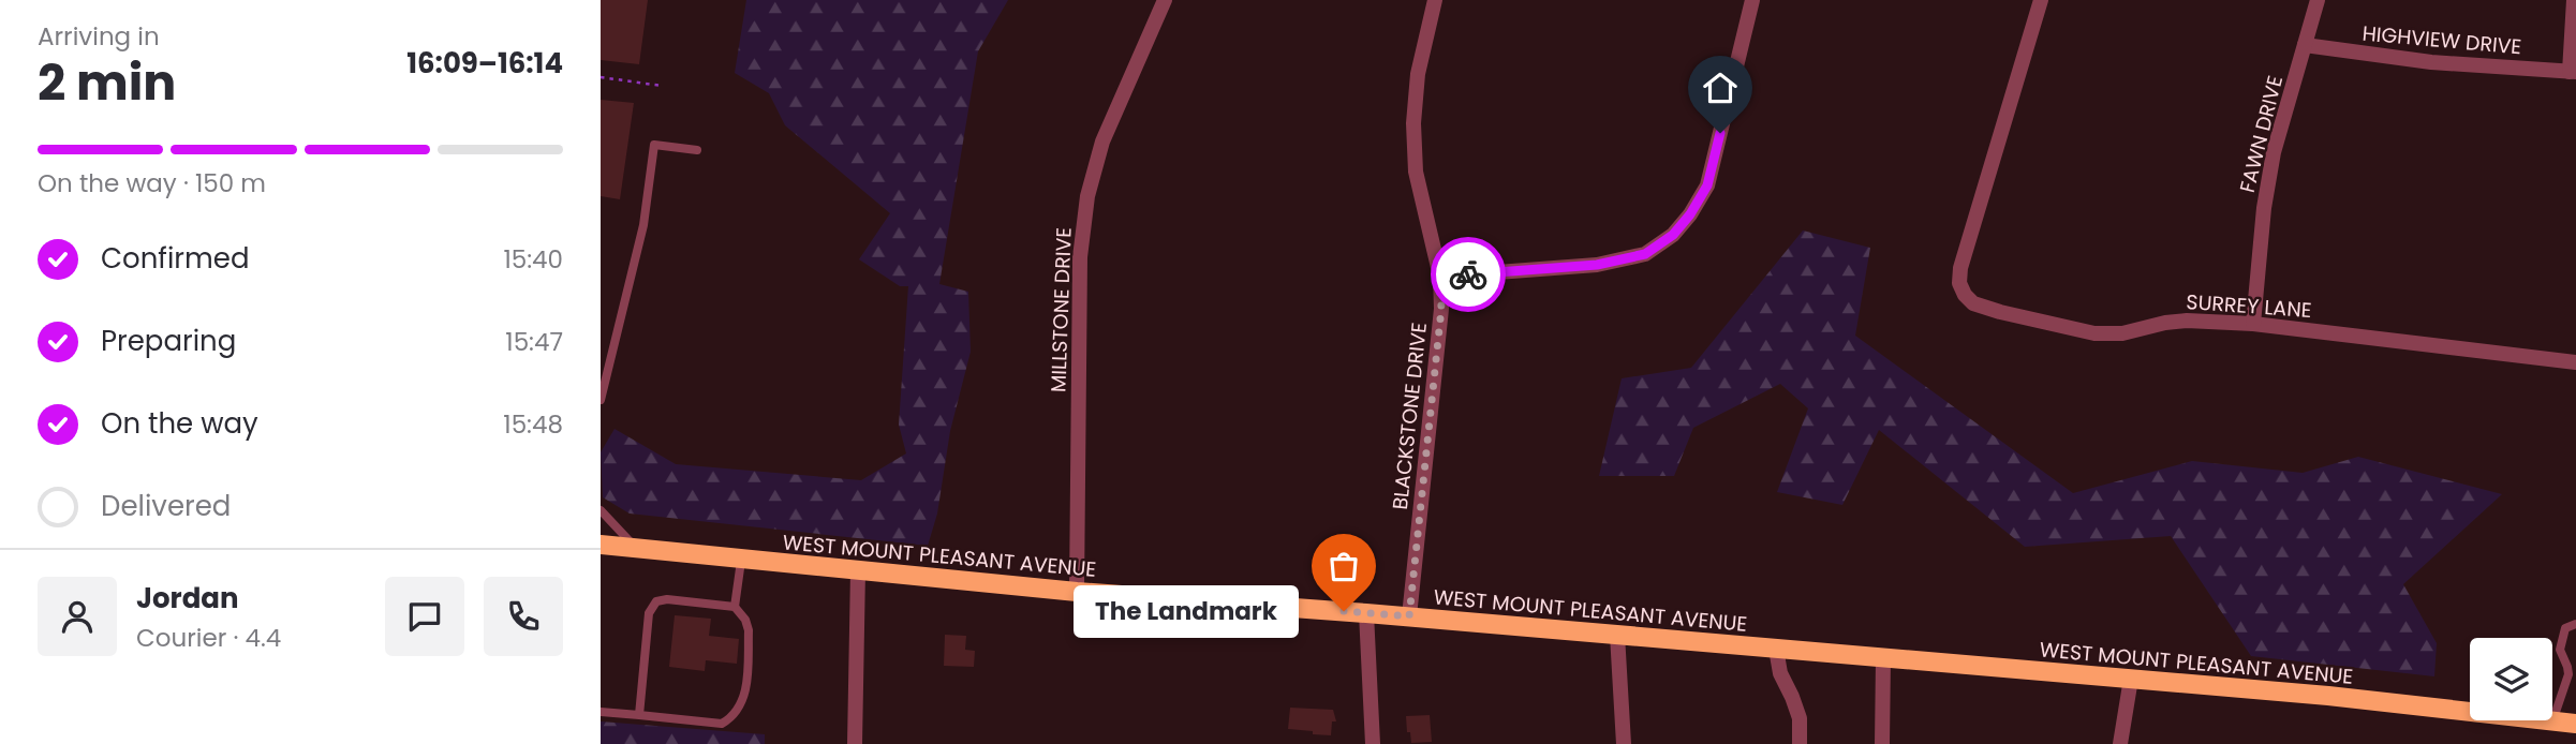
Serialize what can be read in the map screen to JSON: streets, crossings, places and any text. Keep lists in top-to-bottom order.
{
  "streets": {
    "main road": ["WEST MOUNT PLEASANT AVENUE"],
    "street": [
      "HIGHVIEW DRIVE",
      "FAWN DRIVE",
      "SURREY LANE",
      "MILLSTONE DRIVE",
      "BLACKSTONE DRIVE"
    ]
  },
  "crossings": [
    ["HIGHVIEW DRIVE", "FAWN DRIVE"],
    ["FAWN DRIVE", "SURREY LANE"],
    ["MILLSTONE DRIVE", "WEST MOUNT PLEASANT AVENUE"],
    ["BLACKSTONE DRIVE", "WEST MOUNT PLEASANT AVENUE"]
  ],
  "places": ["The Landmark"],
  "page": {
    "heading": ["2 min", "Arriving in", "16:09–16:14"],
    "panel": ["Jordan", "Courier · 4.4"],
    "bar": "On the way · 150 m",
    "list": [
      ["Confirmed", "15:40"],
      ["Preparing", "15:47"],
      ["On the way", "15:48"],
      "Delivered"
    ],
    "bubble": "The Landmark"
  }
}
